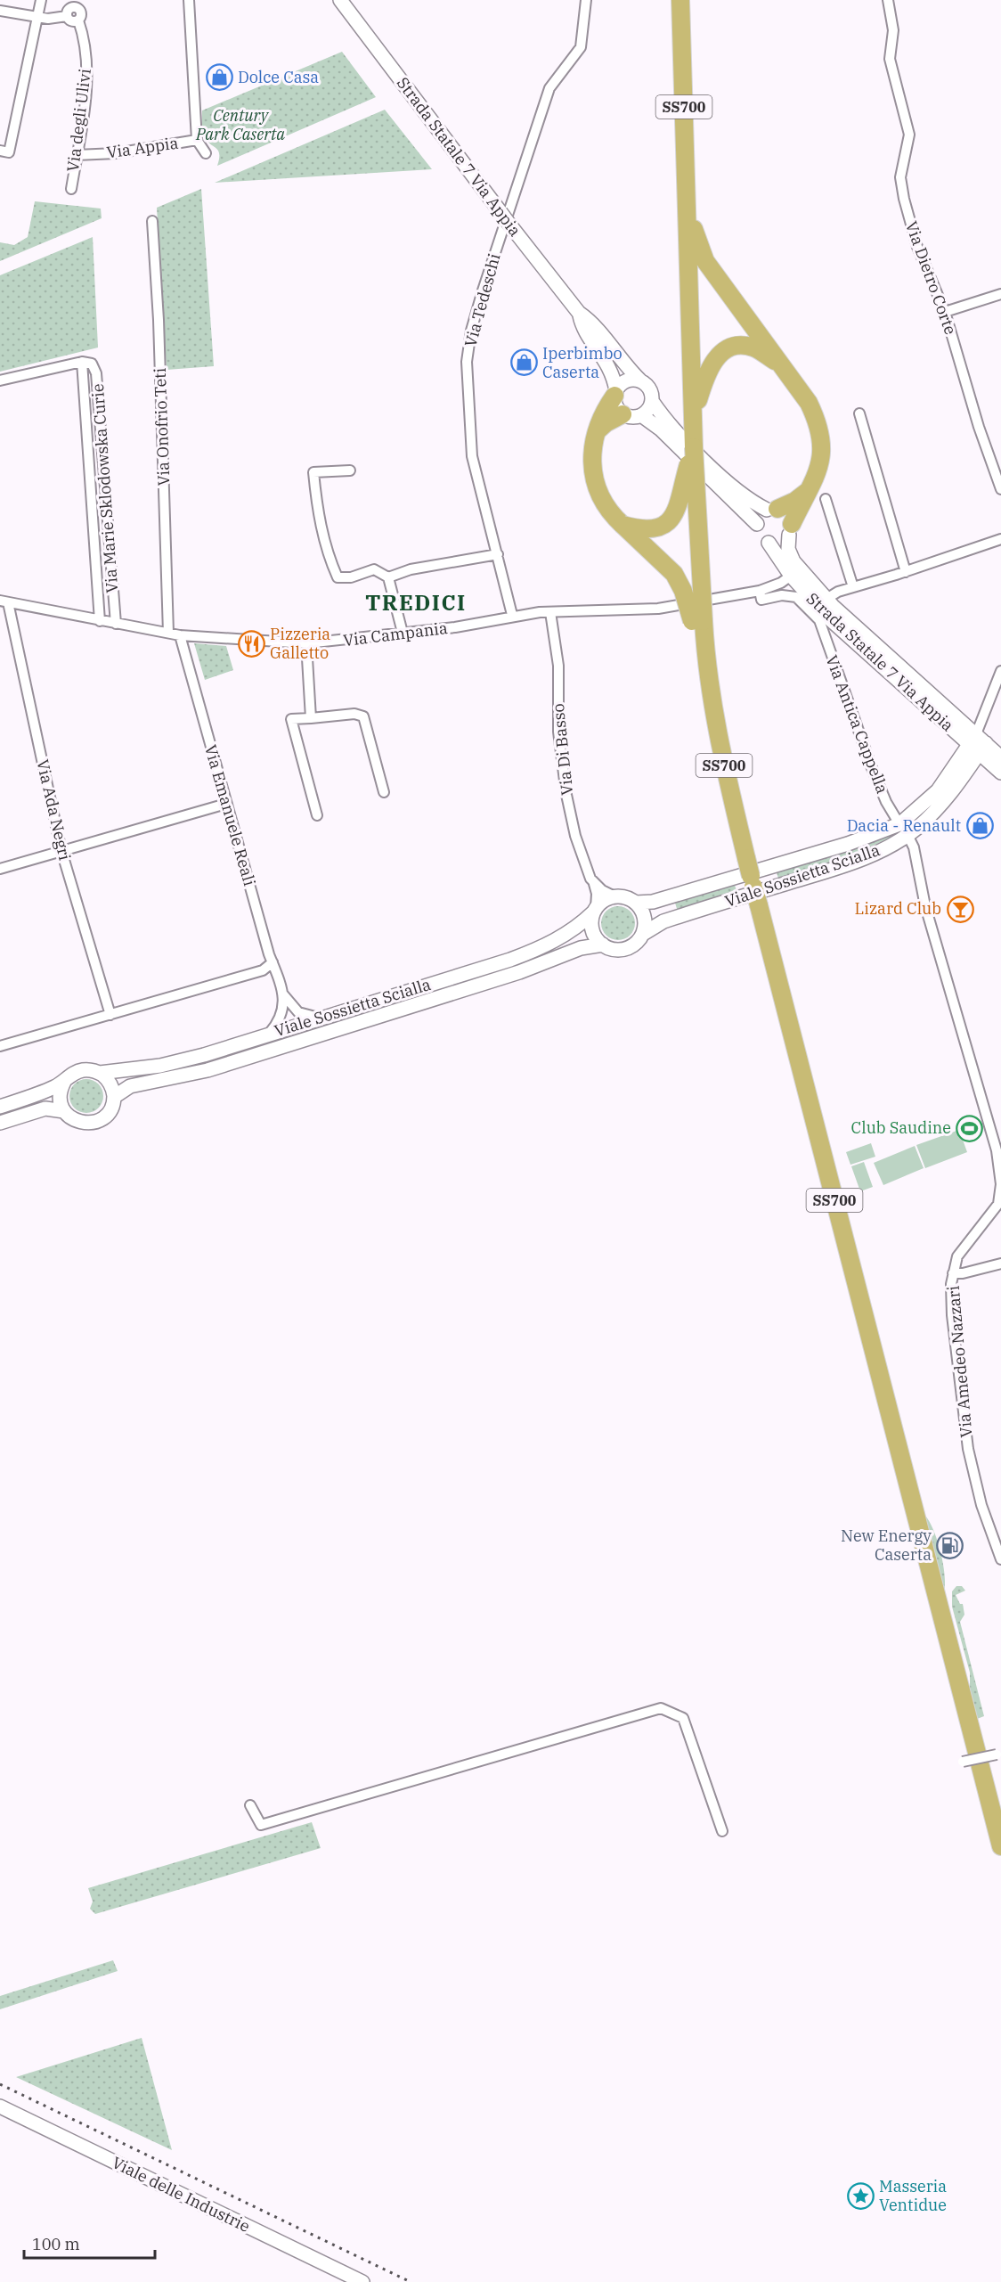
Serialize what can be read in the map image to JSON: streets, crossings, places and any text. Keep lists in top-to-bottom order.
{
  "streets": {
    "highway": ["SS700"],
    "street": [
      "Via degli Ulivi",
      "Via Appia",
      "Strada Statale 7 Via Appia",
      "Via Dietro Corte",
      "Via Tedeschi",
      "Via Onofrio Teti",
      "Via Marie Sklodowska Curie",
      "Via Campania",
      "Via Antica Cappella",
      "Via Di Basso",
      "Via Ada Negri",
      "Via Emanuele Reali",
      "Viale Sossietta Scialla",
      "Via Amedeo Nazzari",
      "Viale delle Industrie"
    ]
  },
  "crossings": [
    ["SS700", "Strada Statale 7 Via Appia"],
    ["Via degli Ulivi", "Via Appia"],
    ["Strada Statale 7 Via Appia", "Via Campania"],
    ["Strada Statale 7 Via Appia", "Via Antica Cappella"],
    ["Strada Statale 7 Via Appia", "Viale Sossietta Scialla"],
    ["Via Tedeschi", "Via Campania"],
    ["Via Onofrio Teti", "Via Campania"],
    ["Via Marie Sklodowska Curie", "Via Campania"],
    ["Via Campania", "Via Antica Cappella"],
    ["Via Campania", "Via Di Basso"],
    ["Via Campania", "Via Ada Negri"],
    ["Via Campania", "Via Emanuele Reali"],
    ["Via Antica Cappella", "Viale Sossietta Scialla"],
    ["Via Antica Cappella", "Via Amedeo Nazzari"],
    ["Via Di Basso", "Viale Sossietta Scialla"],
    ["Via Emanuele Reali", "Viale Sossietta Scialla"],
    ["Viale Sossietta Scialla", "Via Amedeo Nazzari"]
  ],
  "districts": ["TREDICI"],
  "parks": ["Century Park Caserta"],
  "places": {
    "shop": ["Dolce Casa", "Iperbimbo Caserta", "Dacia - Renault"],
    "restaurant": ["Pizzeria Galletto"],
    "bar": ["Lizard Club"],
    "sports": ["Club Saudine"],
    "fuel station": ["New Energy Caserta"],
    "place": ["Masseria Ventidue"]
  },
  "scale_bar": "100 m"
}
